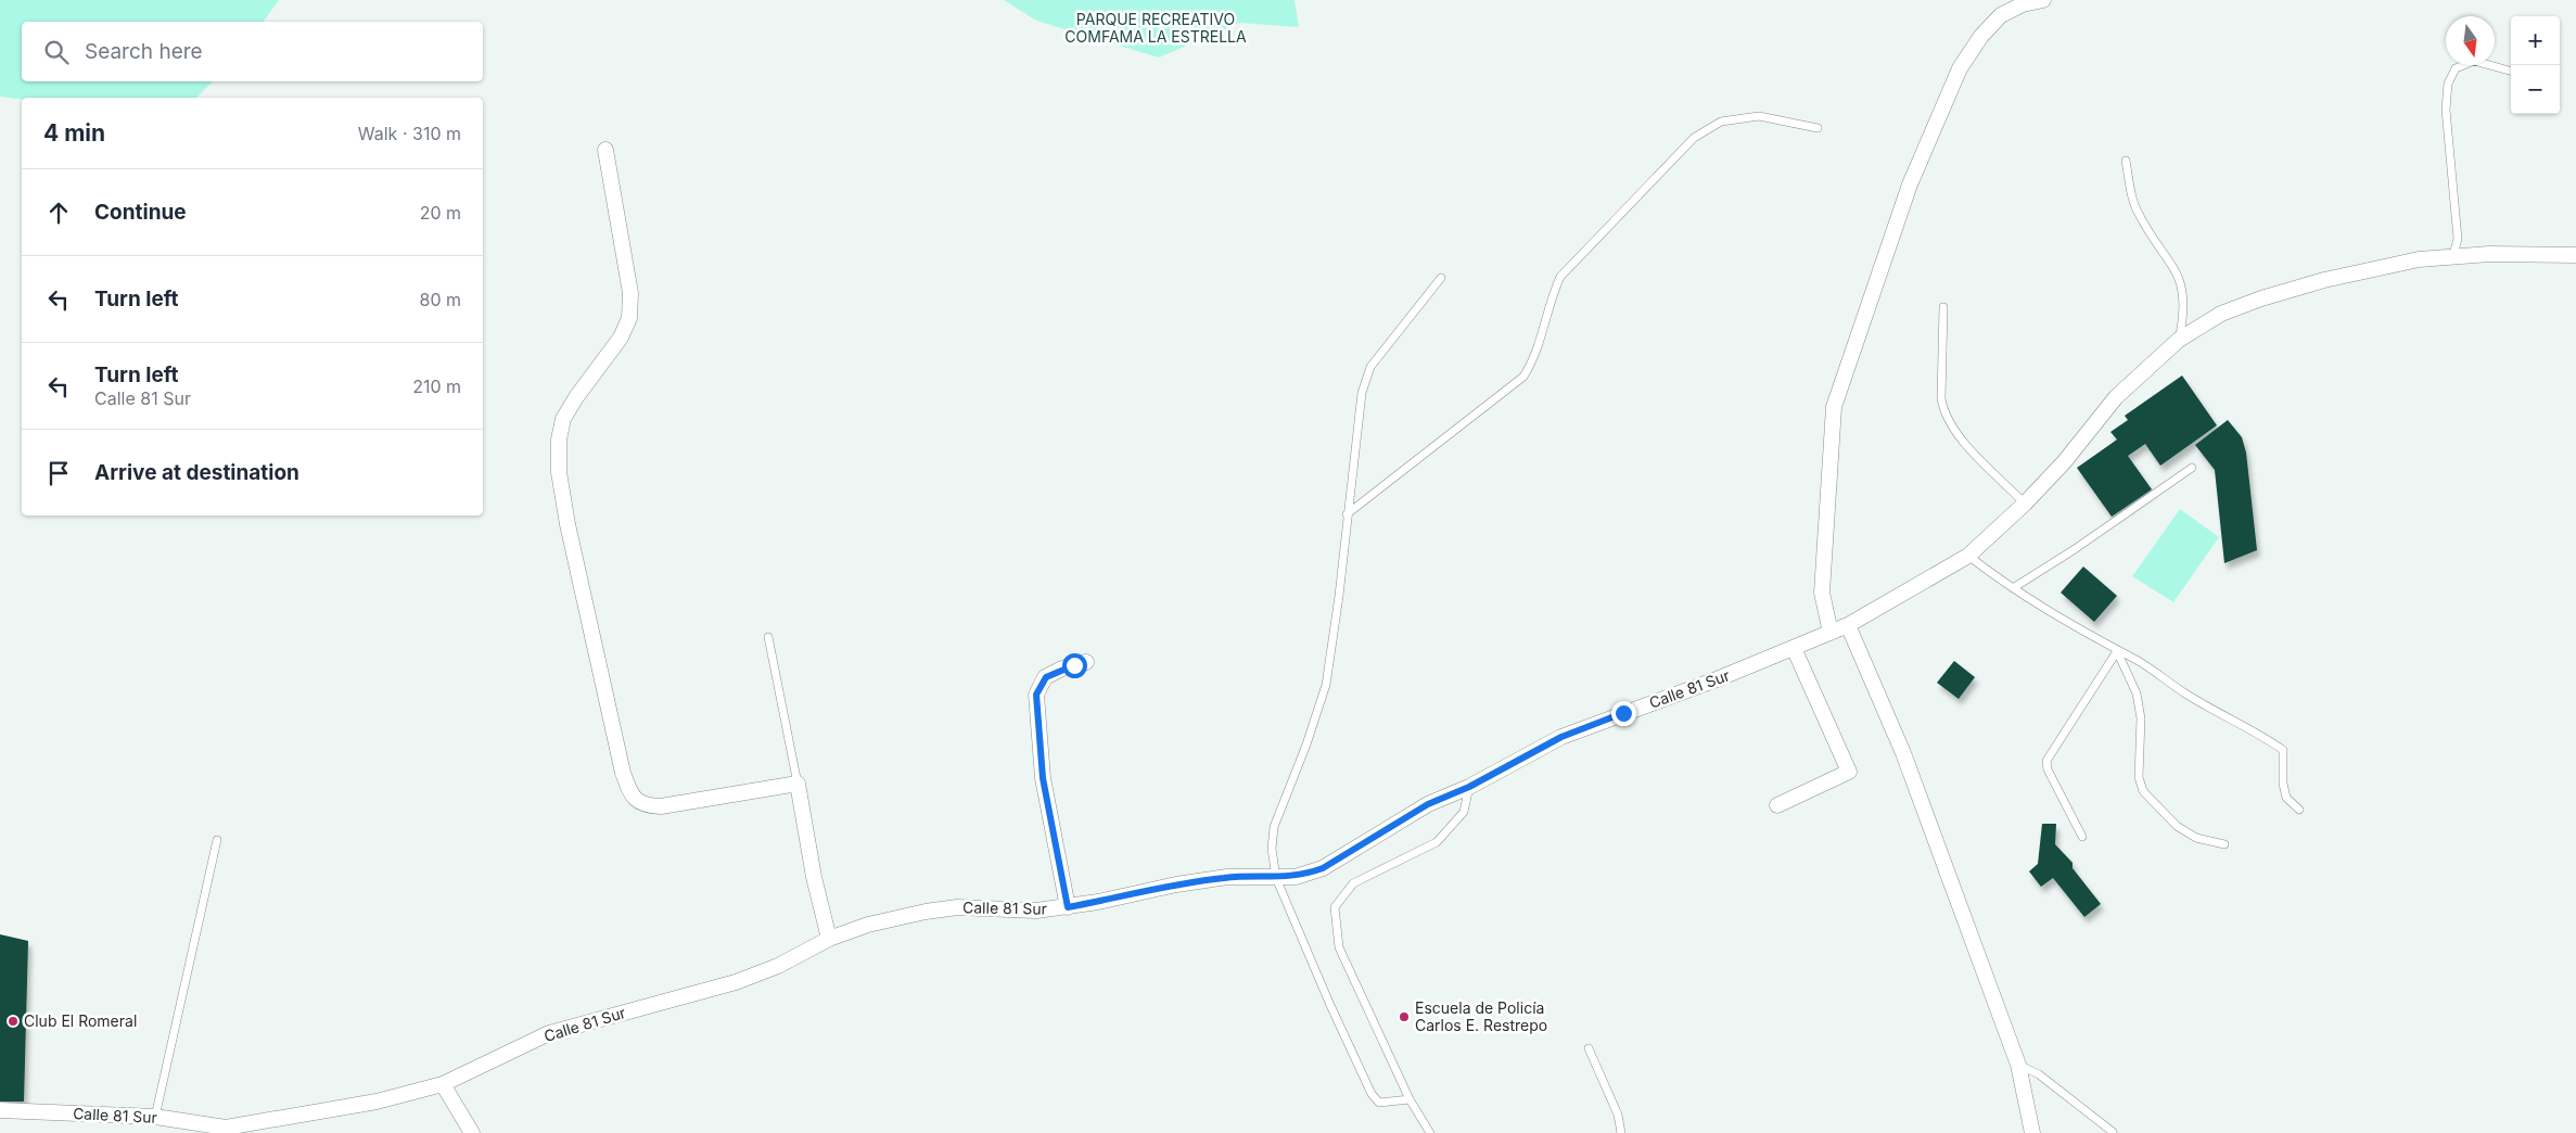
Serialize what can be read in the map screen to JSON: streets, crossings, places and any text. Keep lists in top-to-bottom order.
{
  "streets": {
    "street": ["Calle 81 Sur"]
  },
  "parks": ["PARQUE RECREATIVO COMFAMA LA ESTRELLA"],
  "places": ["Escuela de Policía Carlos E. Restrepo", "Club El Romeral"],
  "north": "bottom",
  "page": {
    "map_buttons": ["+", "−"],
    "search": "Search here",
    "heading": ["4 min", "Walk · 310 m"],
    "list": [
      ["Continue", "20 m"],
      ["Turn left", "80 m"],
      ["Turn left", "Calle 81 Sur", "210 m"],
      "Arrive at destination"
    ]
  }
}
